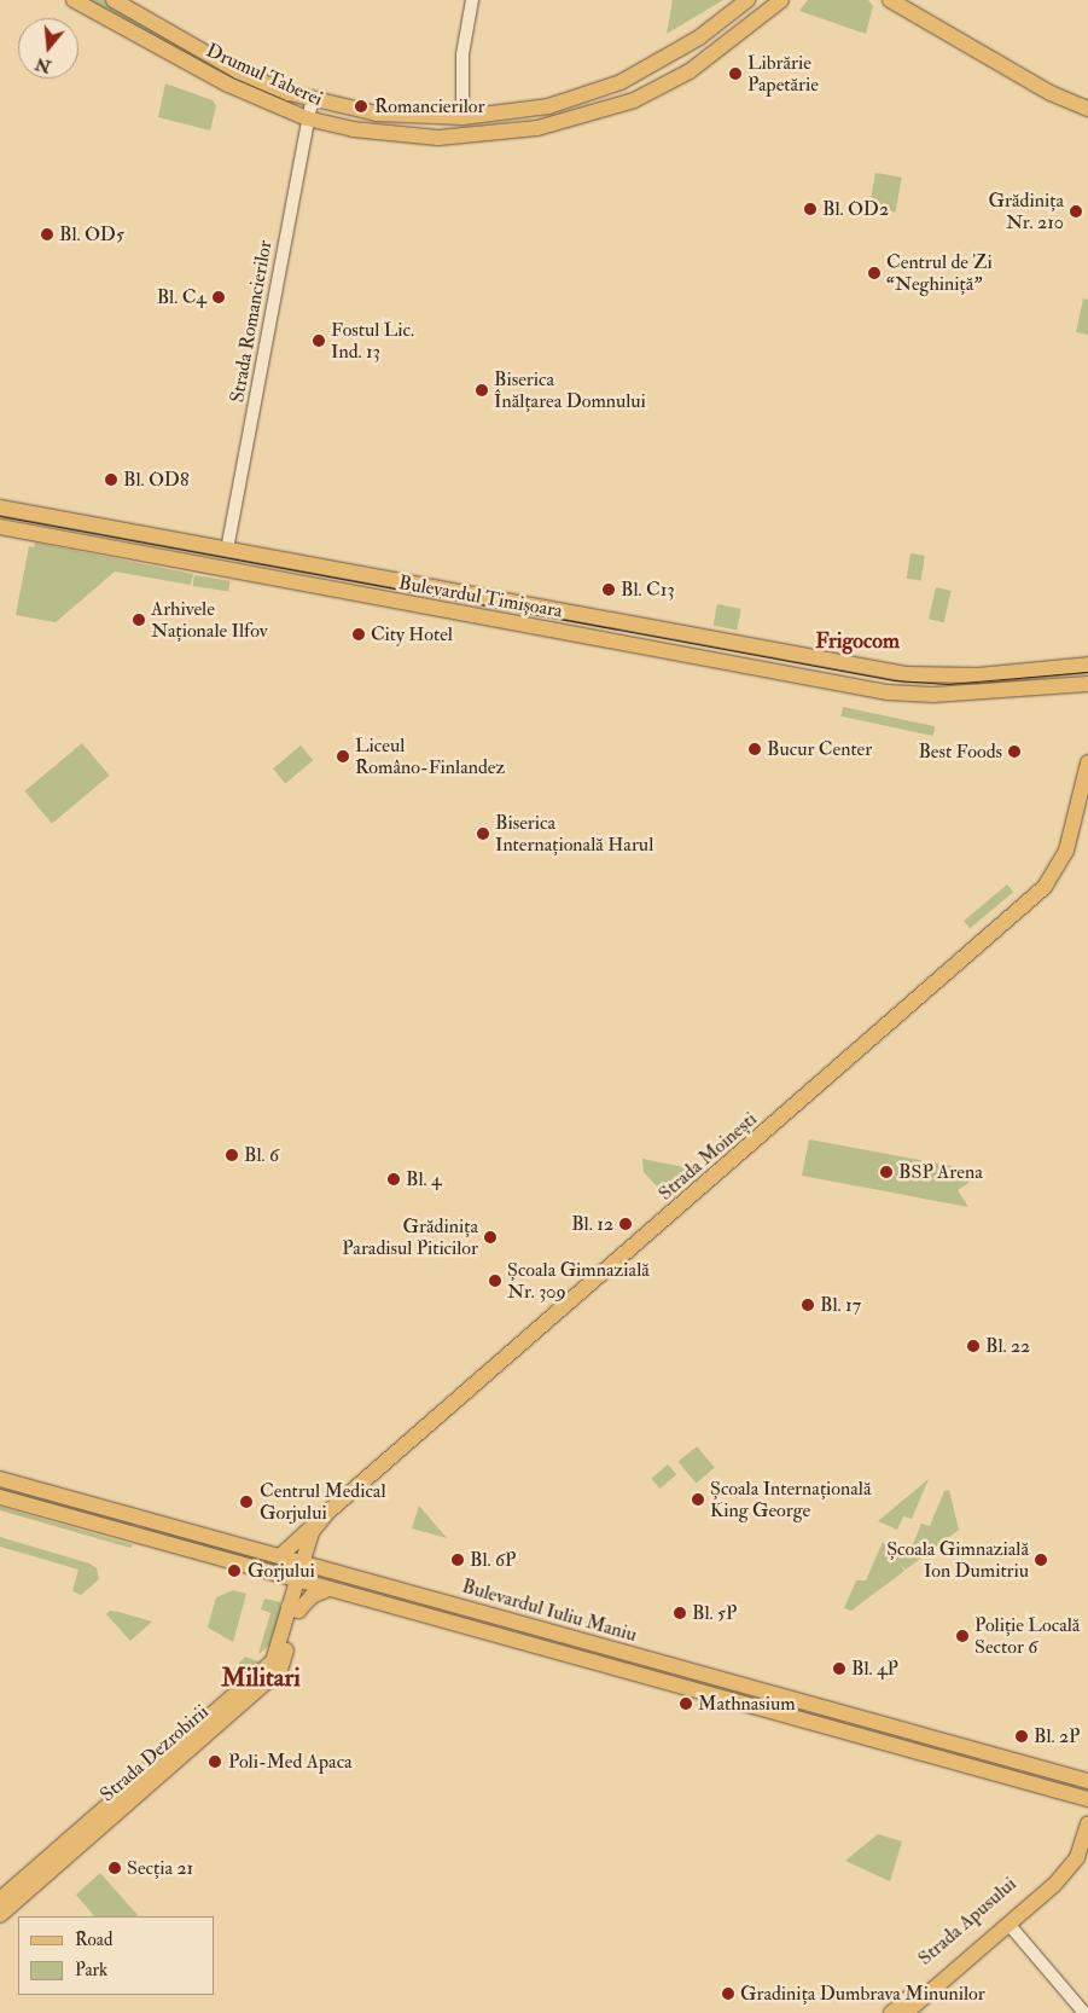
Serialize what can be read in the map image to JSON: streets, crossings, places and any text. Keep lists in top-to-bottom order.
{
  "streets": {
    "main road": [
      "Drumul Taberei",
      "Bulevardul Timișoara",
      "Strada Moinești",
      "Bulevardul Iuliu Maniu",
      "Strada Dezrobirii",
      "Strada Apusului"
    ],
    "street": ["Strada Romancierilor"]
  },
  "crossings": [
    ["Drumul Taberei", "Strada Romancierilor"],
    ["Strada Romancierilor", "Bulevardul Timișoara"],
    ["Strada Moinești", "Bulevardul Iuliu Maniu"],
    ["Strada Moinești", "Strada Dezrobirii"],
    ["Bulevardul Iuliu Maniu", "Strada Dezrobirii"]
  ],
  "districts": ["Frigocom", "Militari"],
  "places": [
    "Librărie Papetărie",
    "Romancierilor",
    "Bl. OD2",
    "Grădinița Nr. 210",
    "Bl. OD5",
    "Centrul de Zi “Neghiniţă”",
    "Bl. C4",
    "Fostul Lic. Ind. 13",
    "Biserica Înălțarea Domnului",
    "Bl. OD8",
    "Bl. C13",
    "Arhivele Naționale Ilfov",
    "City Hotel",
    "Bucur Center",
    "Best Foods",
    "Liceul Româno-Finlandez",
    "Biserica Internațională Harul",
    "Bl. 6",
    "BSP Arena",
    "Bl. 4",
    "Bl. 12",
    "Grădinița Paradisul Piticilor",
    "Școala Gimnazială Nr. 309",
    "Bl. 17",
    "Bl. 22",
    "Școala Internațională King George",
    "Centrul Medical Gorjului",
    "Bl. 6P",
    "Școala Gimnazială Ion Dumitriu",
    "Gorjului",
    "Bl. 5P",
    "Poliție Locală Sector 6",
    "Bl. 4P",
    "Mathnasium",
    "Bl. 2P",
    "Poli-Med Apaca",
    "Secția 21",
    "Gradinița Dumbrava Minunilor"
  ],
  "legend": ["Road", "Park"],
  "north": "bottom"
}
